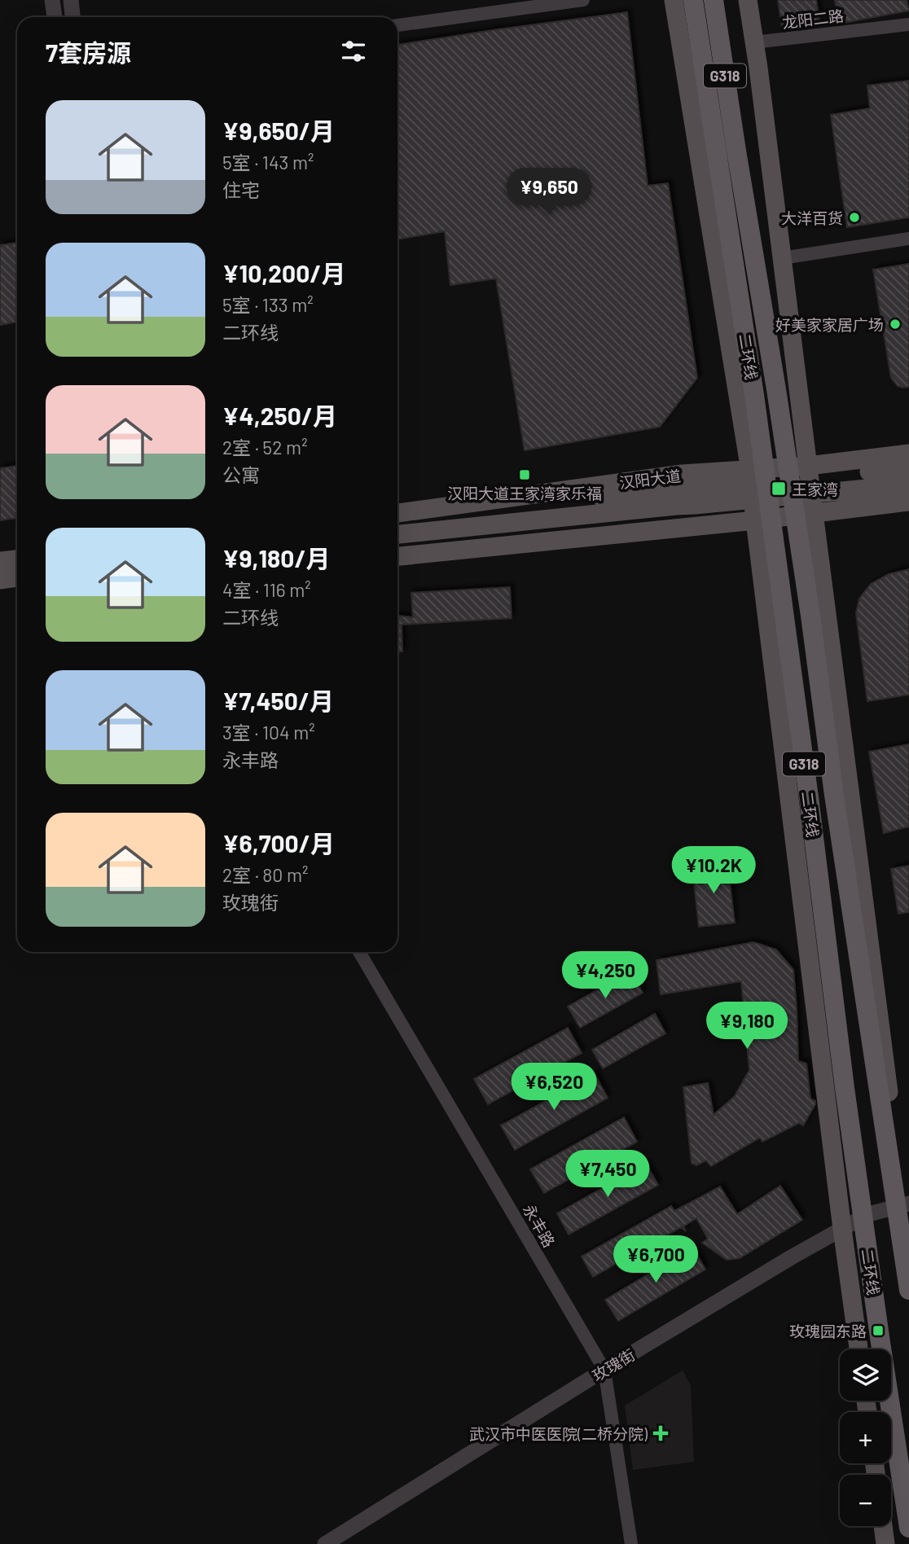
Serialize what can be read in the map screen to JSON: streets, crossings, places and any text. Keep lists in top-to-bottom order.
{
  "streets": {
    "highway": ["G318", "二环线"],
    "main road": ["汉阳大道"],
    "street": ["龙阳二路", "永丰路", "玫瑰街"]
  },
  "crossings": [
    ["永丰路", "玫瑰街"]
  ],
  "places": {
    "other": ["大洋百货", "好美家家居广场"],
    "transit": ["汉阳大道王家湾家乐福", "王家湾", "玫瑰园东路"],
    "health": ["武汉市中医医院(二桥分院)"]
  },
  "page": {
    "heading": "7套房源",
    "list": [
      {
        "name": "¥9,650/月",
        "note": "5室 · 143 m² · 住宅"
      },
      {
        "name": "¥10,200/月",
        "note": "5室 · 133 m² · 二环线"
      },
      {
        "name": "¥4,250/月",
        "note": "2室 · 52 m² · 公寓"
      },
      {
        "name": "¥9,180/月",
        "note": "4室 · 116 m² · 二环线"
      },
      {
        "name": "¥7,450/月",
        "note": "3室 · 104 m² · 永丰路"
      },
      {
        "name": "¥6,700/月",
        "note": "2室 · 80 m² · 玫瑰街"
      }
    ],
    "price": [
      "¥9,650",
      "¥10.2K",
      "¥4,250",
      "¥9,180",
      "¥6,520",
      "¥7,450",
      "¥6,700"
    ],
    "map_buttons": ["+", "−"]
  }
}
